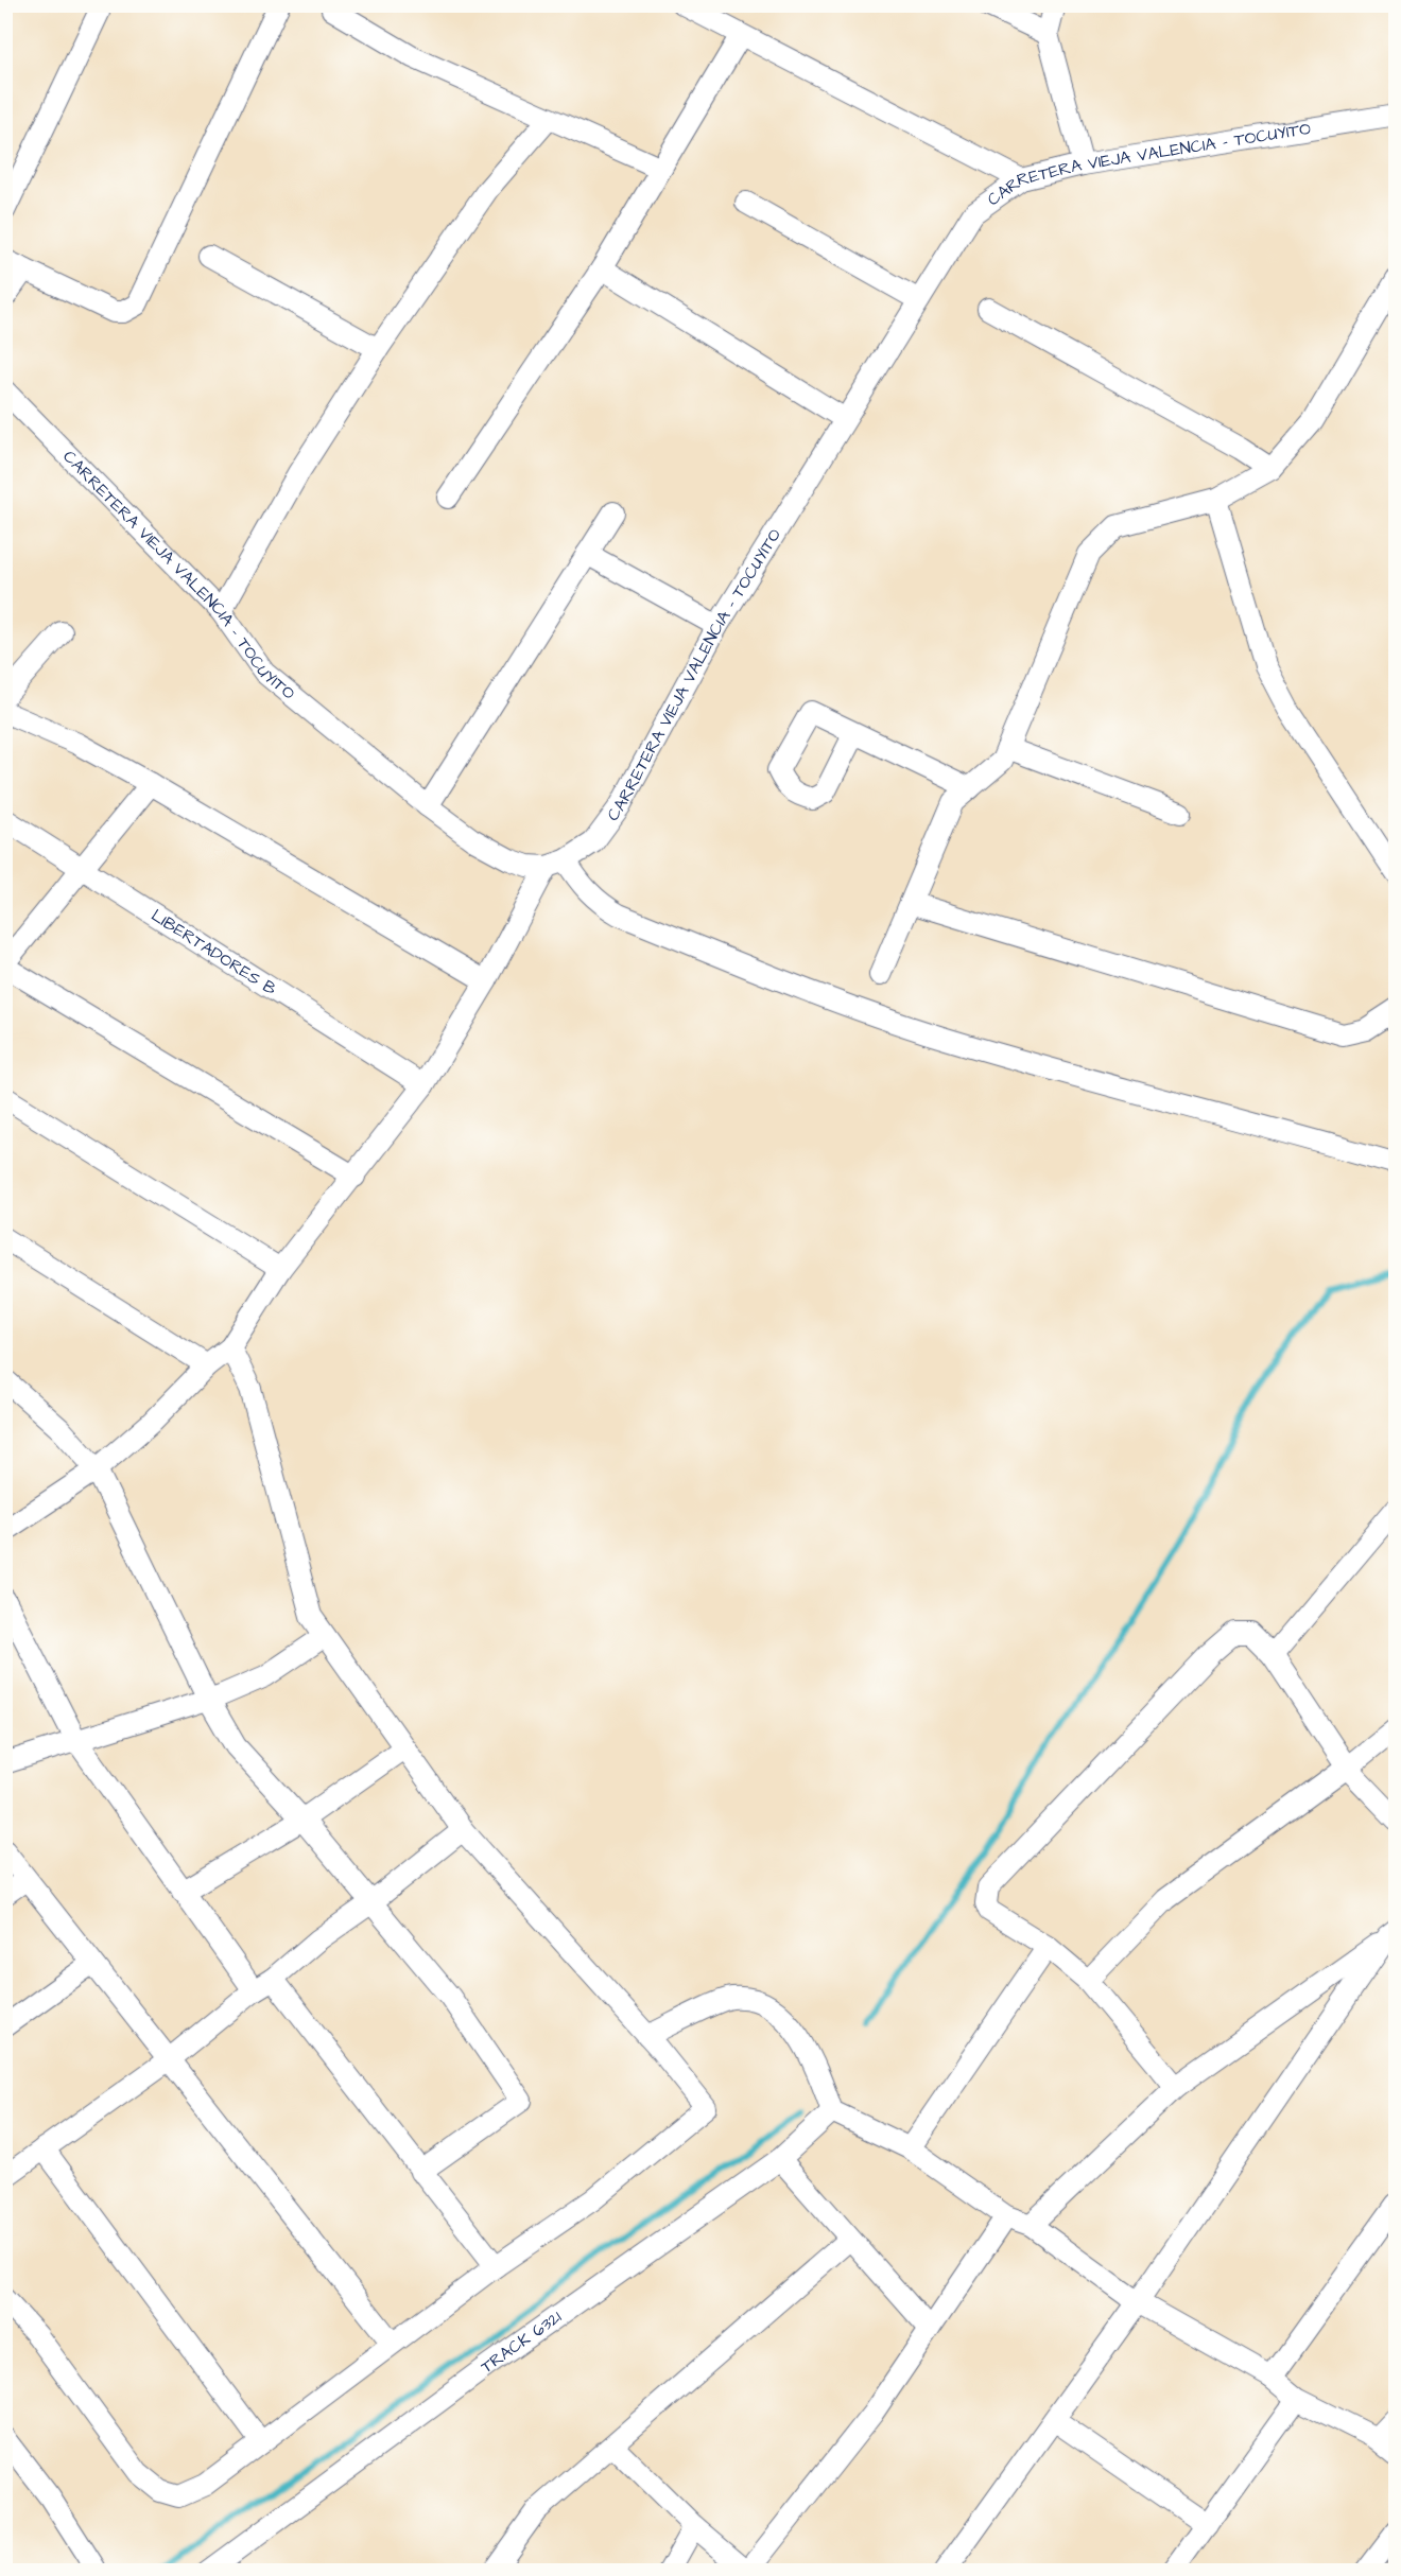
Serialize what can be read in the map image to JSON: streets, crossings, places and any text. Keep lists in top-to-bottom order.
{
  "streets": {
    "street": ["CARRETERA VIEJA VALENCIA - TOCUYITO", "LIBERTADORES B", "TRACK 6321"]
  }
}
